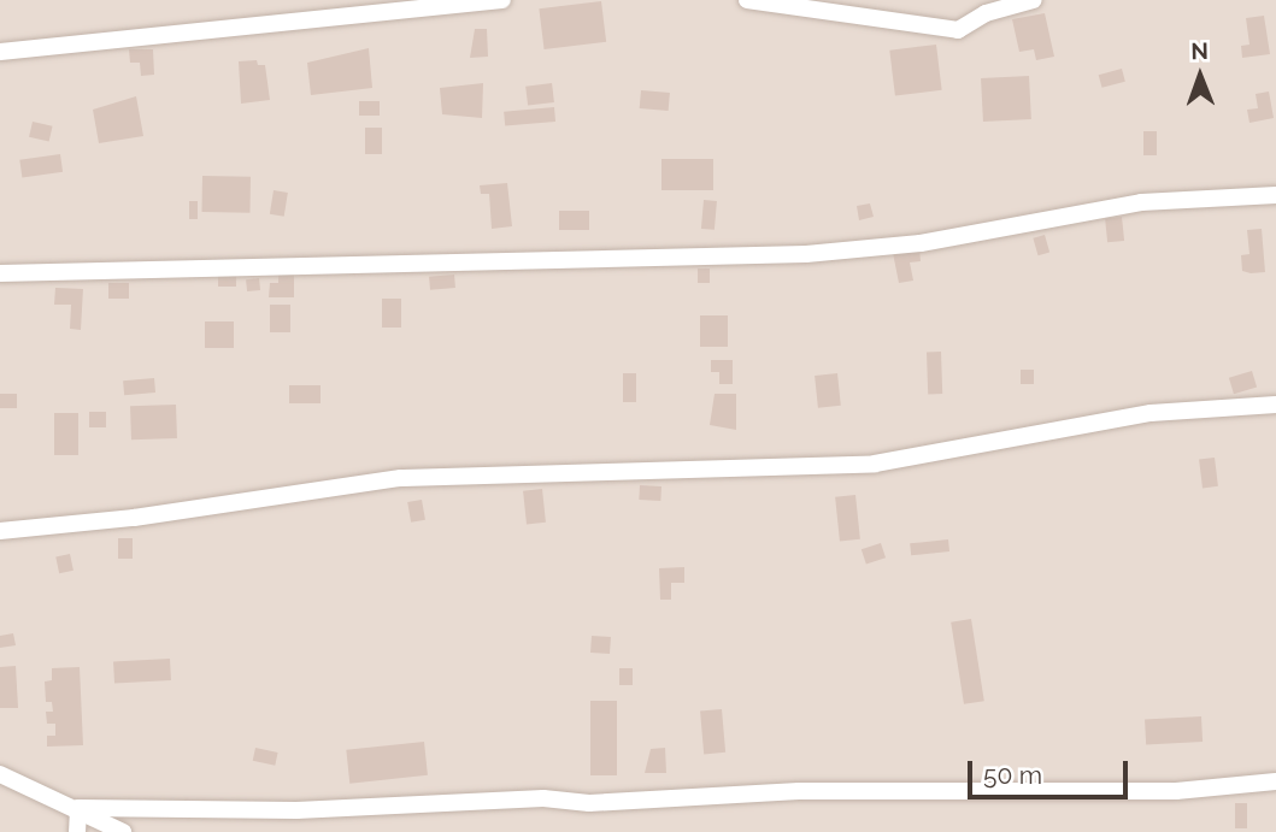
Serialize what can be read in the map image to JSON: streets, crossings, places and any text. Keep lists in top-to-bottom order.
{
  "scale_bar": "50 m",
  "north": "top"
}
